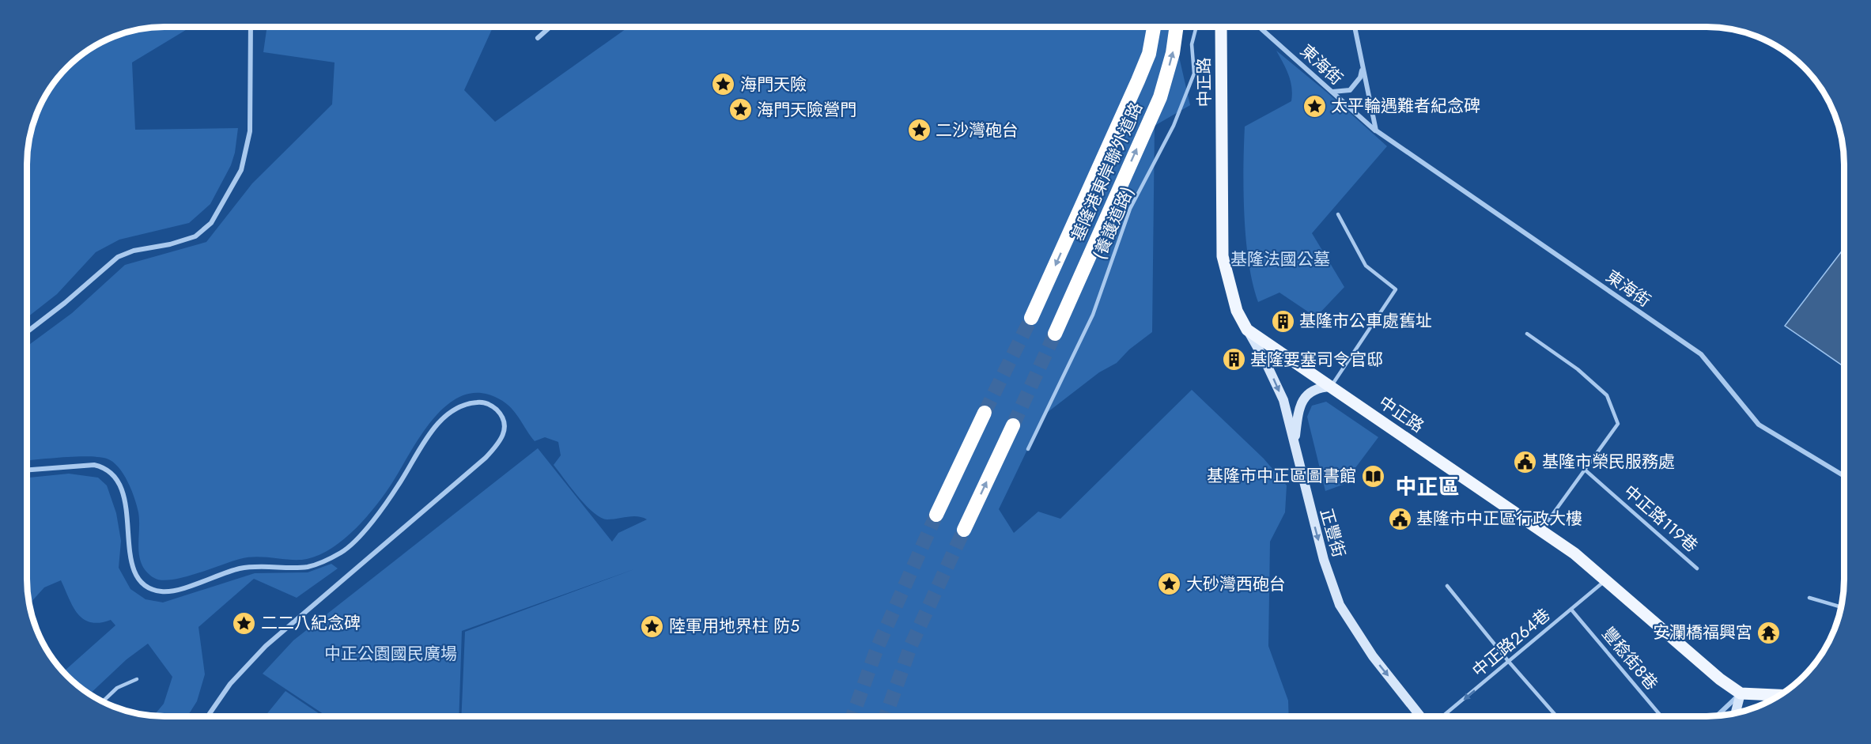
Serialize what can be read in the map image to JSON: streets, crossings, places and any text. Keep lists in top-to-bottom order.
{
  "streets": {
    "highway": ["基隆港東岸聯外道路"],
    "main road": ["中正路"],
    "street": ["東海街", "正豐街"],
    "lane": [
      "(養護道路)",
      "中正路119巷",
      "中正路264巷",
      "豐稔街8巷"
    ]
  },
  "crossings": [
    ["中正路", "正豐街"],
    ["中正路", "中正路264巷"],
    ["中正路264巷", "豐稔街8巷"]
  ],
  "one_way": ["正豐街", "中正路264巷"],
  "districts": ["中正區"],
  "parks": ["基隆法國公墓", "中正公園國民廣場"],
  "places": {
    "place": [
      "海門天險",
      "太平輪遇難者紀念碑",
      "海門天險營門",
      "二沙灣砲台",
      "大砂灣西砲台",
      "二二八紀念碑",
      "陸軍用地界柱 防5"
    ],
    "building": ["基隆市公車處舊址", "基隆要塞司令官邸"],
    "public building": ["基隆市榮民服務處", "基隆市中正區行政大樓"],
    "library": ["基隆市中正區圖書館"],
    "temple": ["安瀾橋福興宮"]
  }
}
